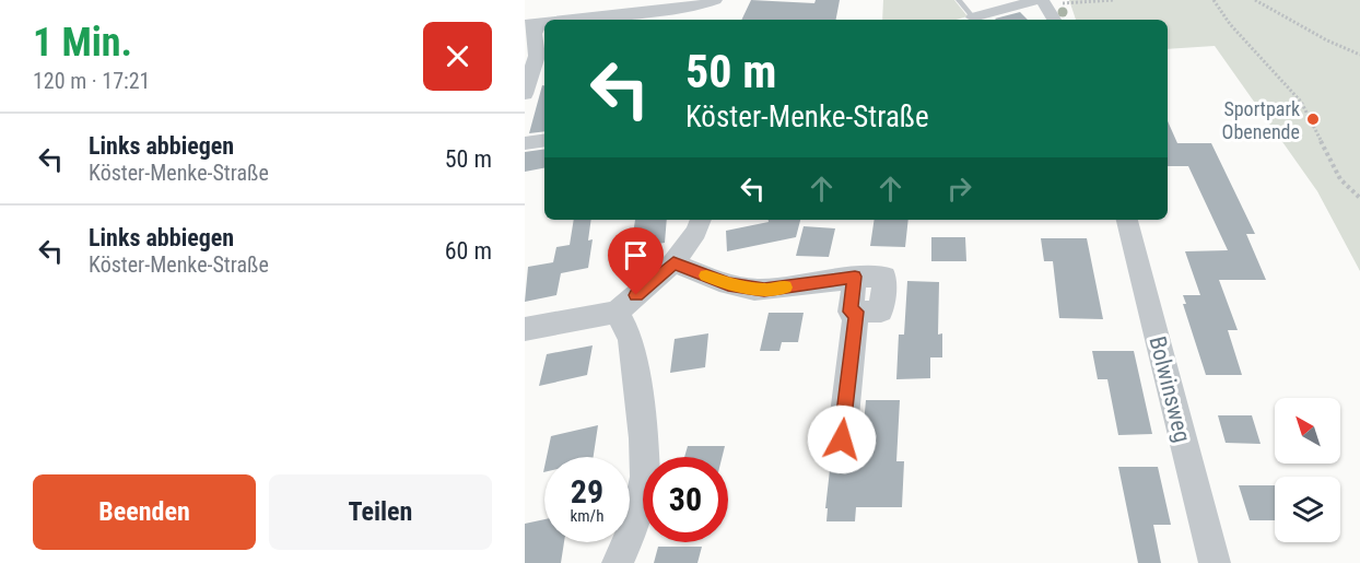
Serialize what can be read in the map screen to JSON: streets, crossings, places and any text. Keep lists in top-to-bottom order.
{
  "streets": {
    "street": ["Bolwinsweg"]
  },
  "places": ["Sportpark Obenende"],
  "north": "top left",
  "page": {
    "heading": ["1 Min.", "120 m · 17:21"],
    "turn": ["50 m", "Köster-Menke-Straße"],
    "list": [
      {
        "name": "Links abbiegen",
        "note": "Köster-Menke-Straße",
        "value": "50 m"
      },
      {
        "name": "Links abbiegen",
        "note": "Köster-Menke-Straße",
        "value": "60 m"
      }
    ],
    "speed": "29 km/h",
    "limit": "30",
    "buttons": ["Beenden", "Teilen"]
  }
}
